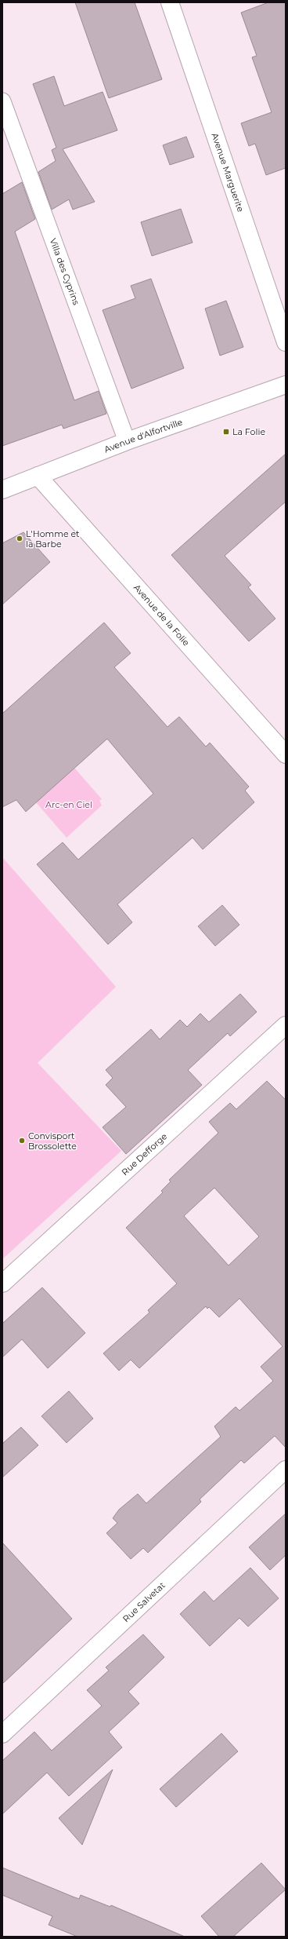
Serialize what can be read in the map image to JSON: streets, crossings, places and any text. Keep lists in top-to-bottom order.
{
  "streets": {
    "street": [
      "Avenue Marguerite",
      "Avenue d'Alfortville",
      "Avenue de la Folie",
      "Rue Defforge",
      "Rue Salvetat"
    ],
    "lane": ["Villa des Cyprins"]
  },
  "crossings": [
    ["Villa des Cyprins", "Avenue d'Alfortville"],
    ["Avenue d'Alfortville", "Avenue de la Folie"]
  ],
  "parks": ["Arc-en Ciel"],
  "places": {
    "transit": ["La Folie"],
    "other": ["L'Homme et la Barbe", "Convisport Brossolette"]
  }
}
